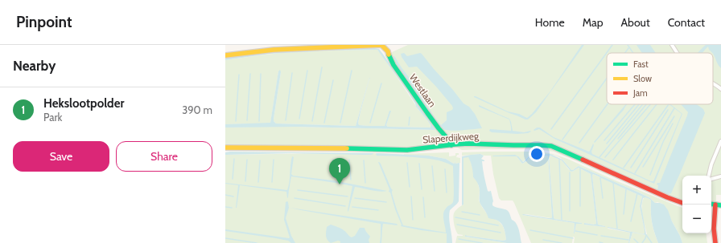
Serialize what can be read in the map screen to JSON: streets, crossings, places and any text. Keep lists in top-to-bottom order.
{
  "streets": {
    "street": ["Westlaan", "Slaperdijkweg"]
  },
  "crossings": [
    ["Westlaan", "Slaperdijkweg"]
  ],
  "legend": ["Fast", "Slow", "Jam"],
  "page": {
    "header": "Pinpoint",
    "nav": [
      "Home",
      "Map",
      "About",
      "Contact"
    ],
    "heading": "Nearby",
    "list": [
      {
        "mark": "1",
        "name": "Hekslootpolder",
        "note": "Park",
        "value": "390 m"
      }
    ],
    "buttons": ["Save", "Share"],
    "pins": "1",
    "map_buttons": ["+", "−"]
  }
}
